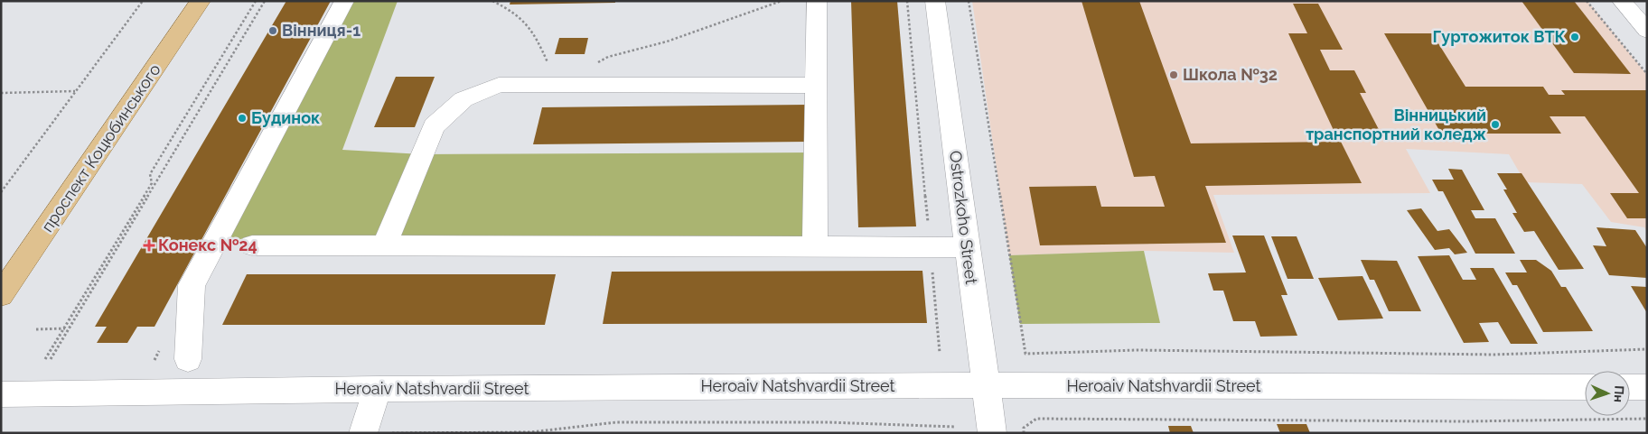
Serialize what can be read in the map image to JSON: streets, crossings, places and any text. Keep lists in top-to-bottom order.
{
  "streets": {
    "main road": ["проспект Коцюбинського"],
    "street": ["Ostrozkoho Street", "Heroaiv Natshvardii Street"]
  },
  "crossings": [
    ["Ostrozkoho Street", "Heroaiv Natshvardii Street"]
  ],
  "places": {
    "other": [
      "Вінниця-1",
      "Гуртожиток ВТК",
      "Школа №32",
      "Будинок",
      "Вінницький транспортний коледж"
    ],
    "health": ["Конекс №24"]
  },
  "north": "right"
}
